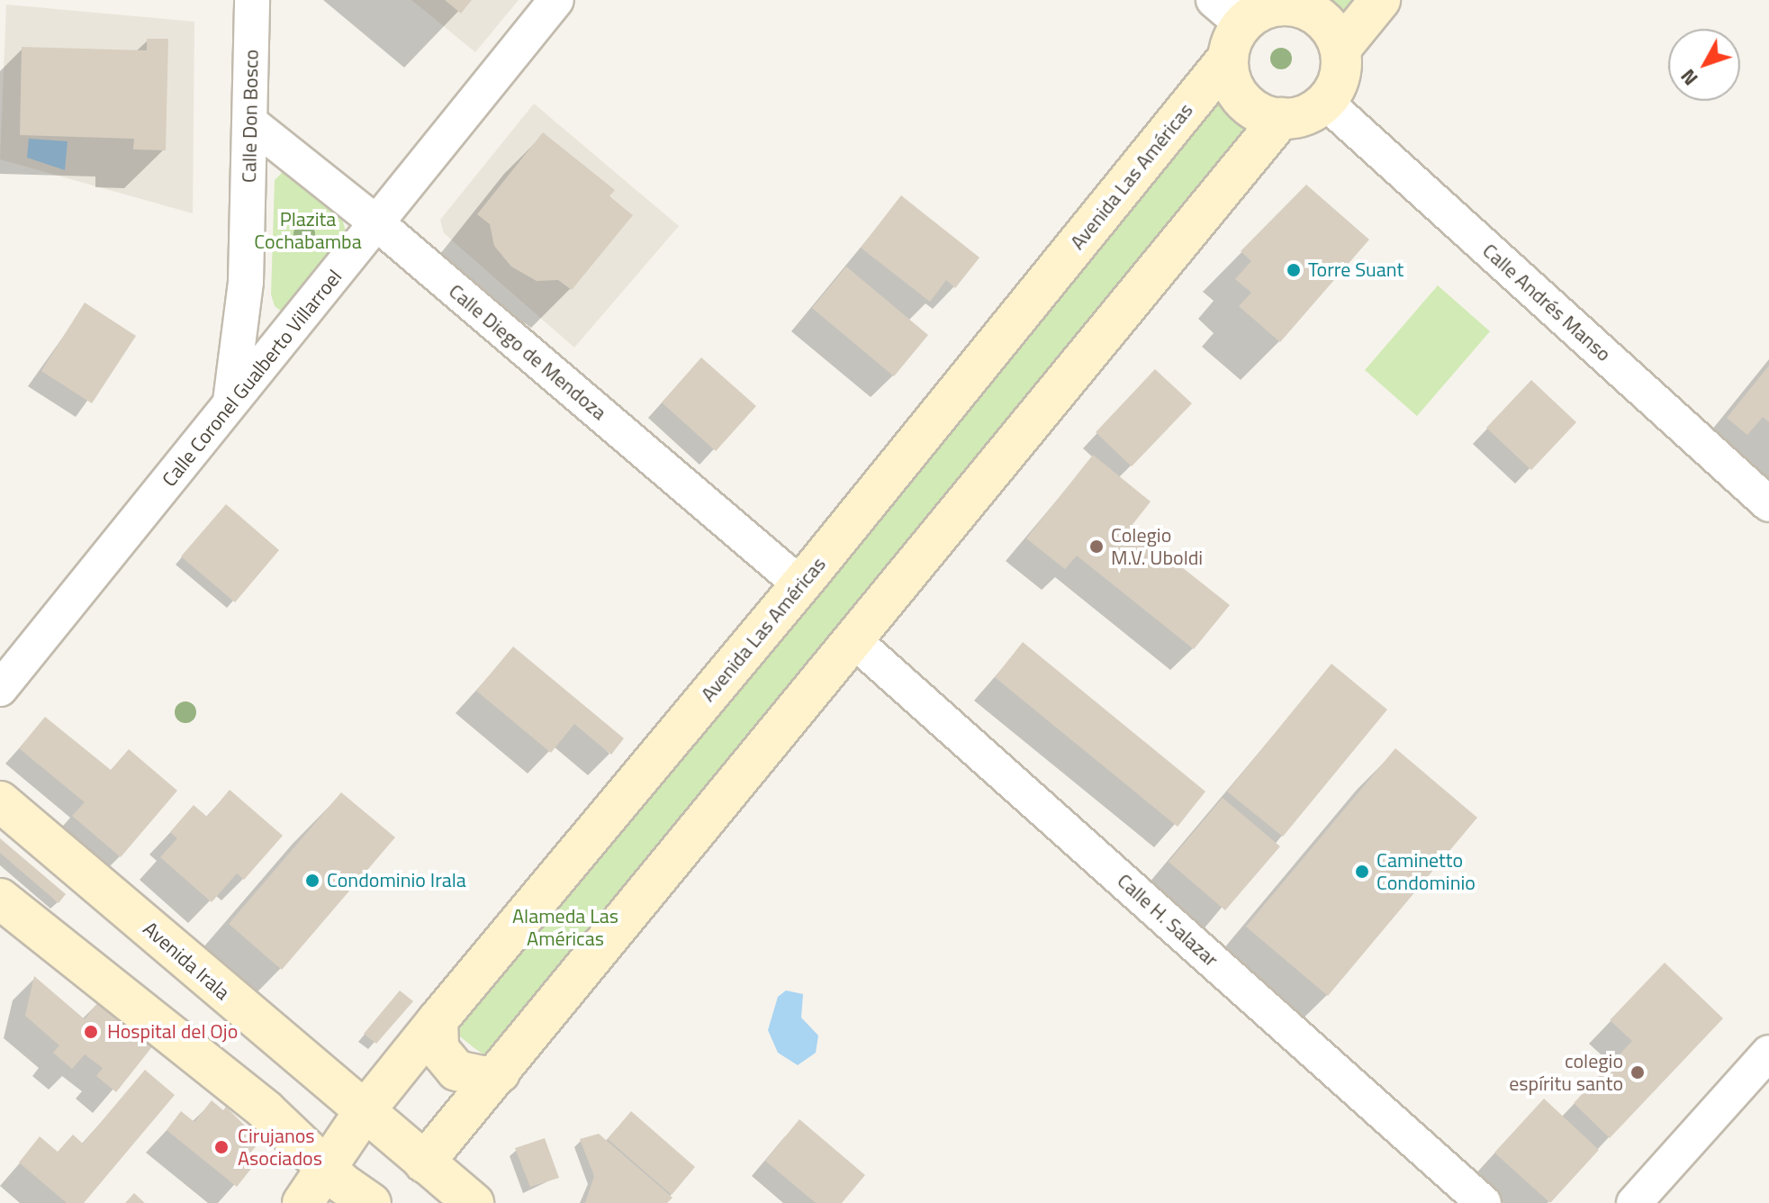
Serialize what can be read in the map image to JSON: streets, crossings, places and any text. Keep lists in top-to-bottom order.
{
  "streets": {
    "street": [
      "Calle Don Bosco",
      "Avenida Las Américas",
      "Calle Andrés Manso",
      "Calle Diego de Mendoza",
      "Calle Coronel Gualberto Villarroel",
      "Calle H. Salazar",
      "Avenida Irala"
    ]
  },
  "crossings": [
    ["Calle Don Bosco", "Calle Diego de Mendoza"],
    ["Calle Don Bosco", "Calle Coronel Gualberto Villarroel"],
    ["Avenida Las Américas", "Calle Andrés Manso"],
    ["Avenida Las Américas", "Calle Diego de Mendoza"],
    ["Avenida Las Américas", "Avenida Irala"],
    ["Calle Diego de Mendoza", "Calle Coronel Gualberto Villarroel"]
  ],
  "parks": ["Plazita Cochabamba", "Alameda Las Américas"],
  "places": [
    "Torre Suant",
    "Colegio M.V. Uboldi",
    "Caminetto Condominio",
    "Condominio Irala",
    "Hospital del Ojo",
    "colegio espíritu santo",
    "Cirujanos Asociados"
  ],
  "north": "bottom left"
}
